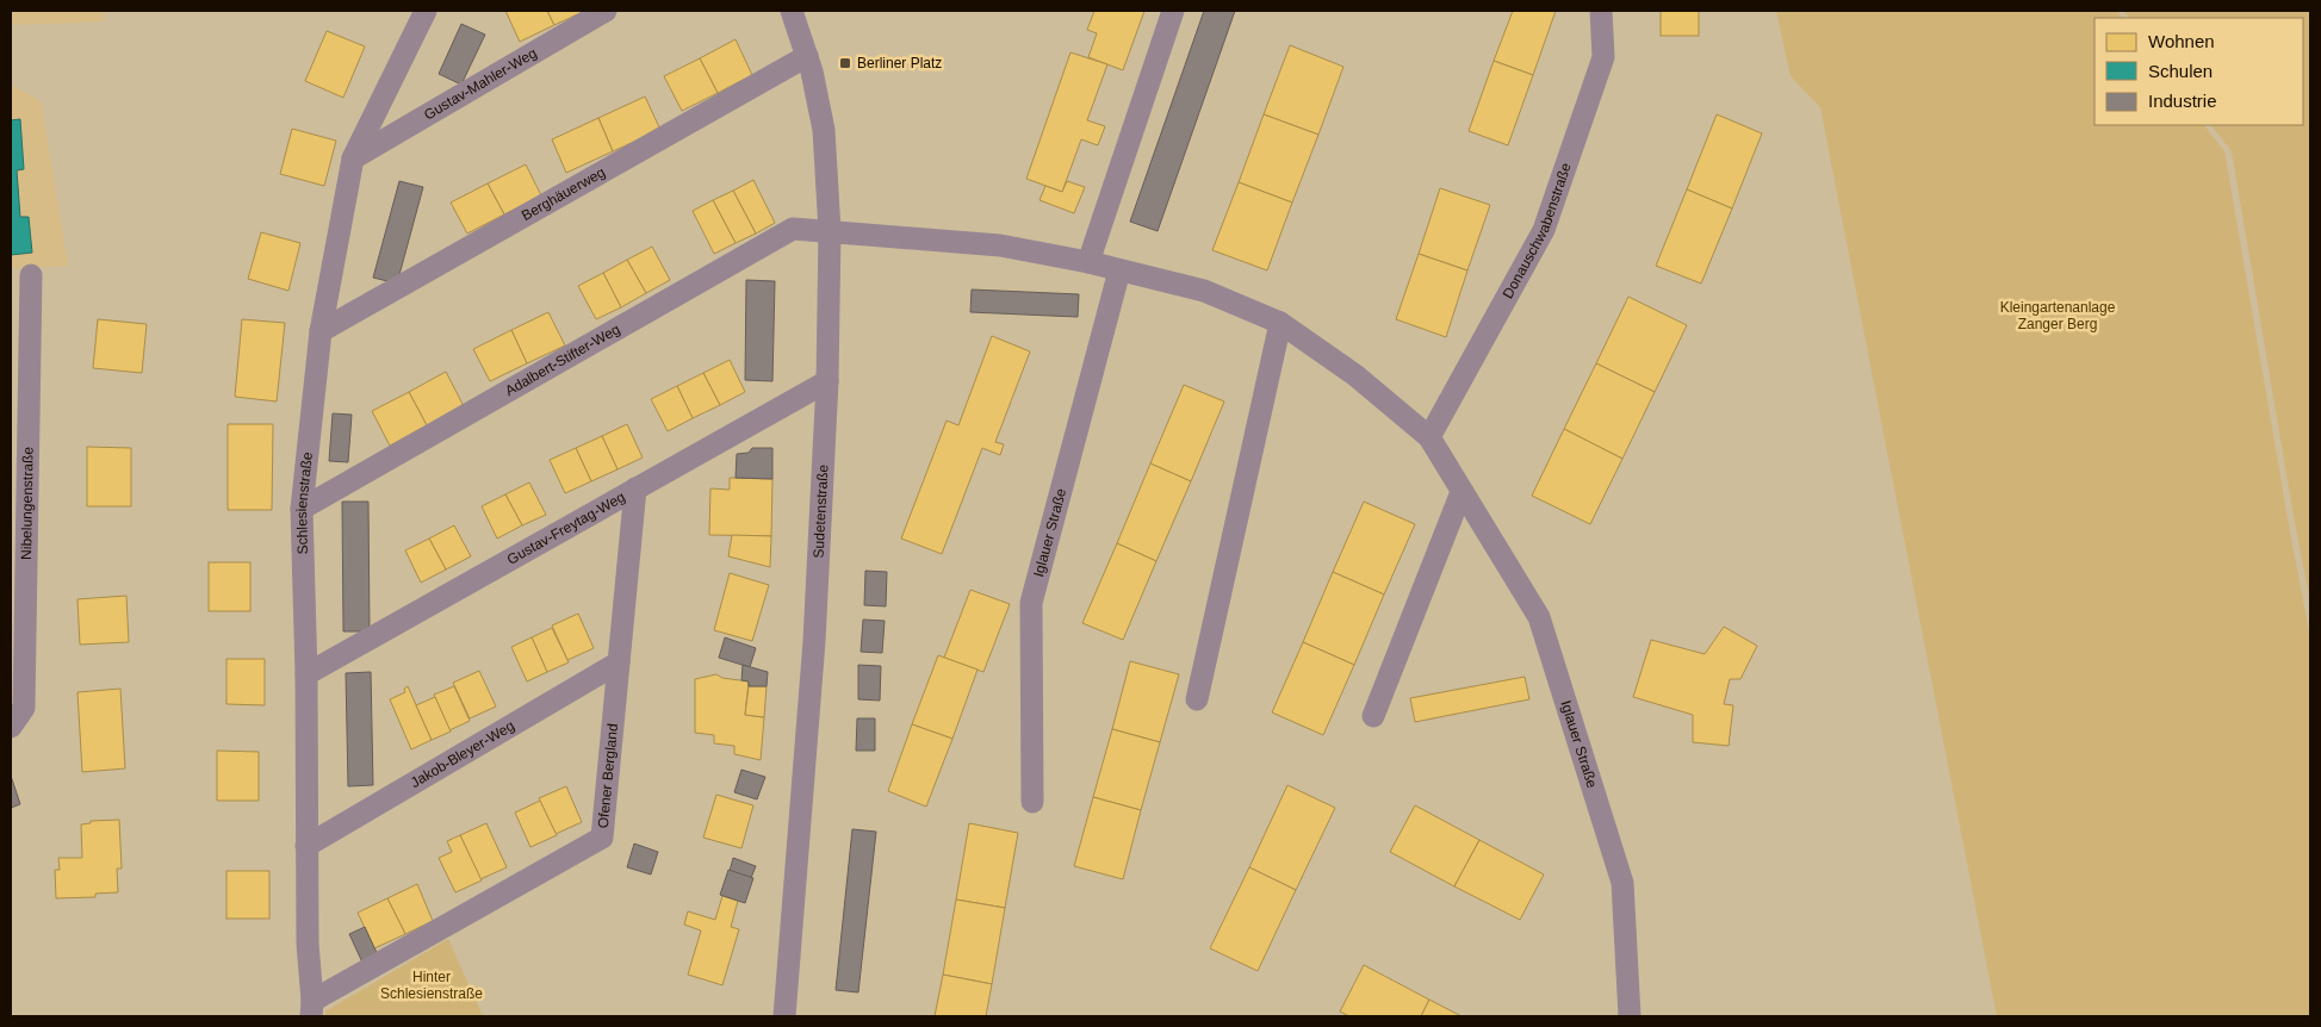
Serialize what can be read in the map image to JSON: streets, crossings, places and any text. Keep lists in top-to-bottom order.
{
  "streets": {
    "street": [
      "Gustav-Mahler-Weg",
      "Berghäuerweg",
      "Donauschwabenstraße",
      "Adalbert-Stifter-Weg",
      "Nibelungenstraße",
      "Schlesienstraße",
      "Sudetenstraße",
      "Gustav-Freytag-Weg",
      "Iglauer Straße",
      "Jakob-Bleyer-Weg",
      "Ofener Bergland"
    ]
  },
  "crossings": [
    ["Gustav-Mahler-Weg", "Schlesienstraße"],
    ["Berghäuerweg", "Schlesienstraße"],
    ["Berghäuerweg", "Sudetenstraße"],
    ["Donauschwabenstraße", "Iglauer Straße"],
    ["Adalbert-Stifter-Weg", "Schlesienstraße"],
    ["Adalbert-Stifter-Weg", "Sudetenstraße"],
    ["Adalbert-Stifter-Weg", "Iglauer Straße"],
    ["Schlesienstraße", "Gustav-Freytag-Weg"],
    ["Schlesienstraße", "Jakob-Bleyer-Weg"],
    ["Schlesienstraße", "Ofener Bergland"],
    ["Sudetenstraße", "Gustav-Freytag-Weg"],
    ["Sudetenstraße", "Iglauer Straße"],
    ["Gustav-Freytag-Weg", "Ofener Bergland"],
    ["Jakob-Bleyer-Weg", "Ofener Bergland"]
  ],
  "parks": ["Kleingartenanlage Zanger Berg", "Hinter Schlesienstraße"],
  "places": {
    "transit": ["Berliner Platz"]
  },
  "legend": ["Wohnen", "Schulen", "Industrie"]
}
